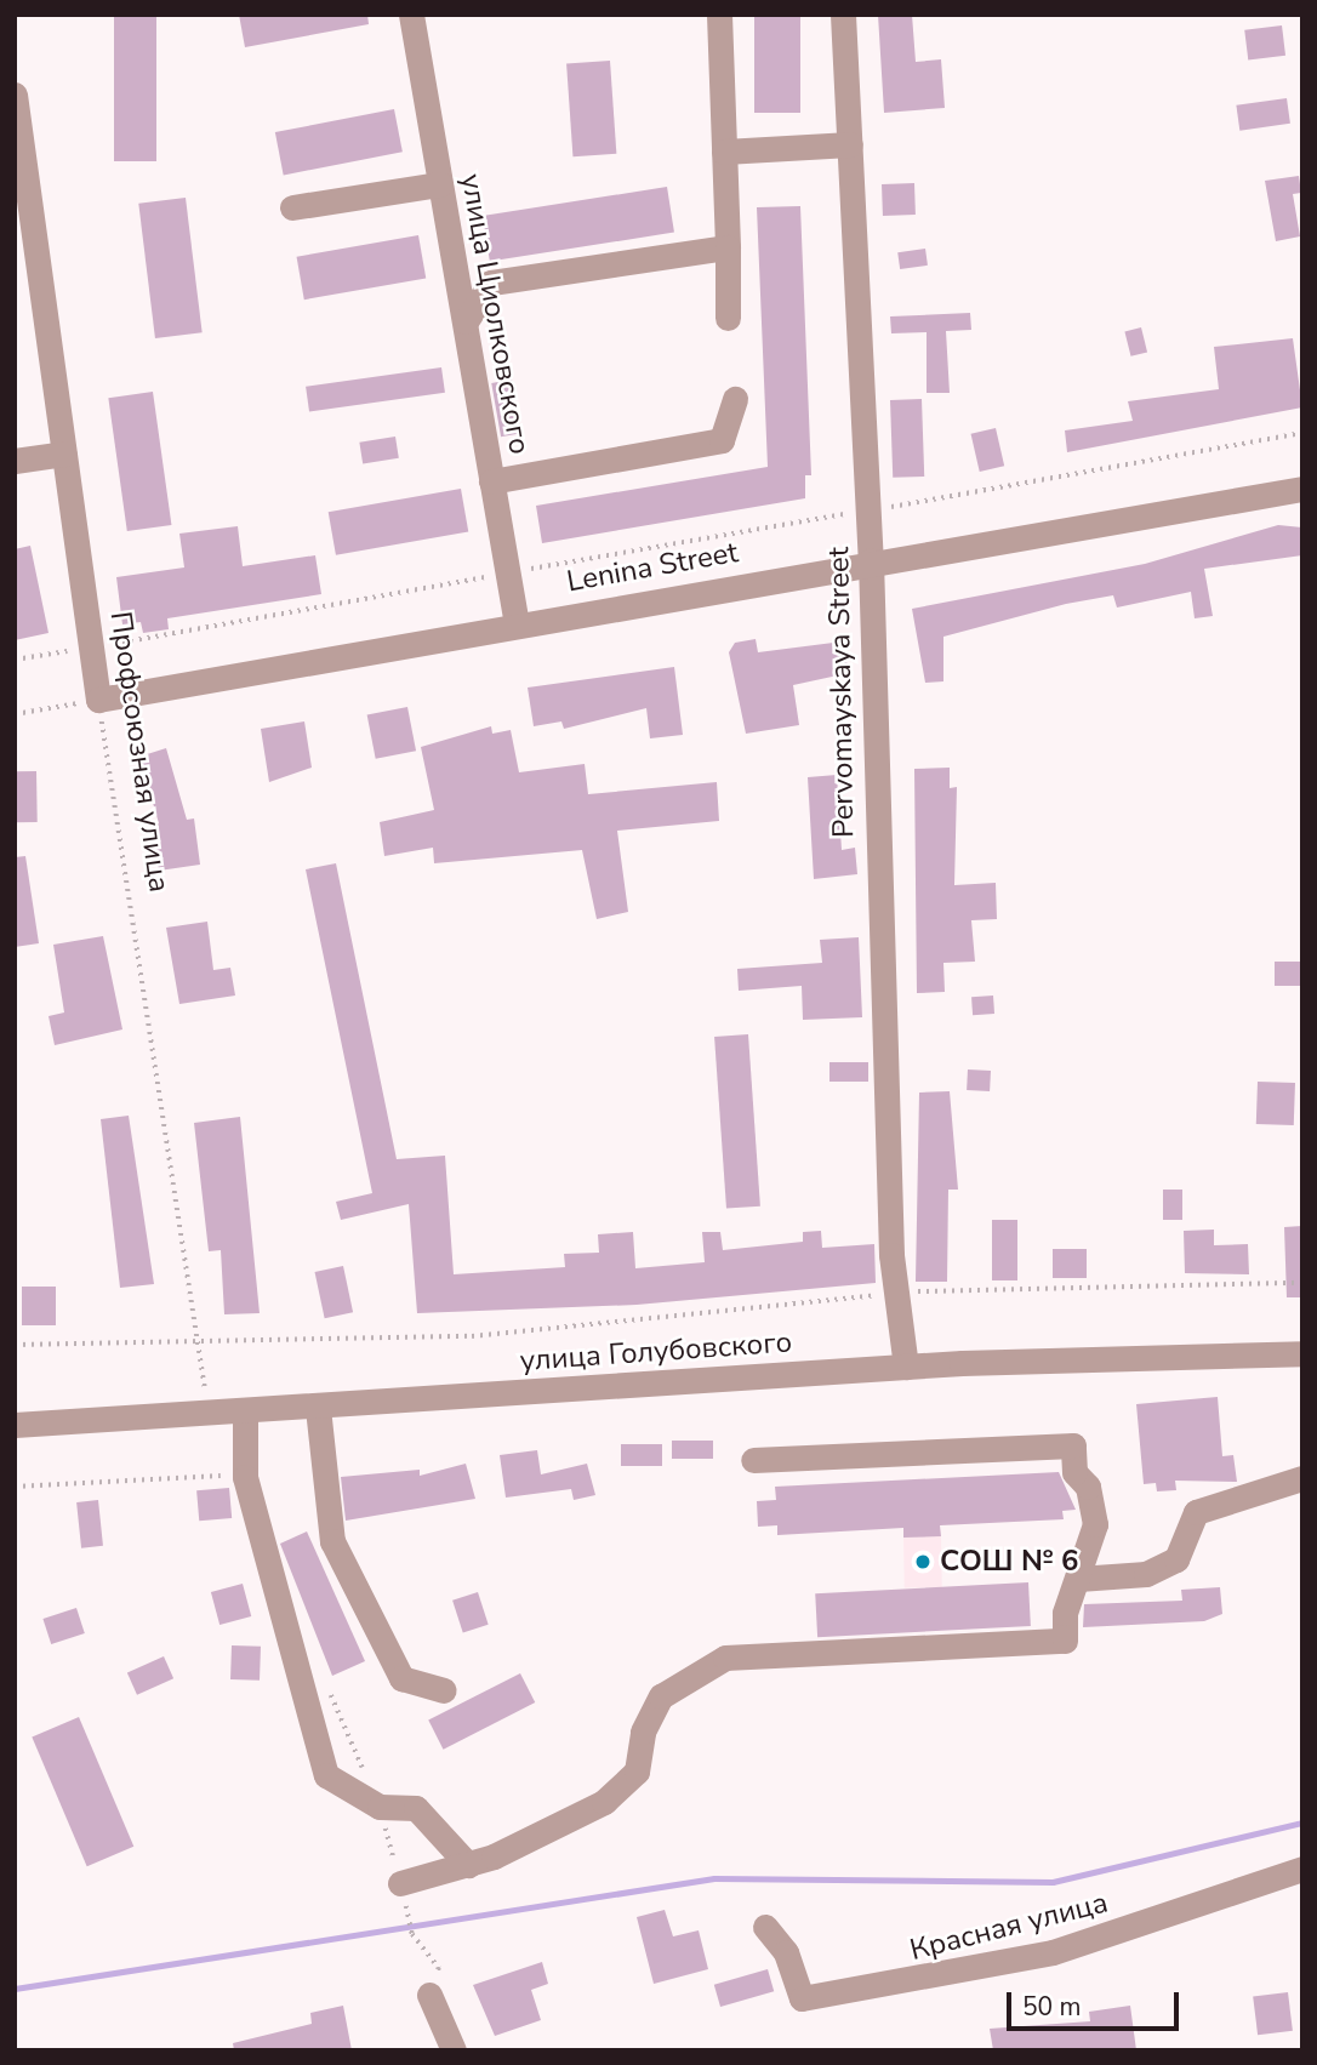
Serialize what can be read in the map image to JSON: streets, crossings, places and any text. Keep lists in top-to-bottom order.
{
  "streets": {
    "street": [
      "улица Циолковского",
      "Lenina Street",
      "Pervomayskaya Street",
      "Профсоюзная улица",
      "улица Голубовского",
      "Красная улица"
    ]
  },
  "crossings": [
    ["улица Циолковского", "Lenina Street"],
    ["Lenina Street", "Pervomayskaya Street"],
    ["Lenina Street", "Профсоюзная улица"],
    ["Pervomayskaya Street", "улица Голубовского"],
    ["Профсоюзная улица", "улица Голубовского"]
  ],
  "places": ["СОШ № 6"],
  "scale_bar": "50 m"
}
